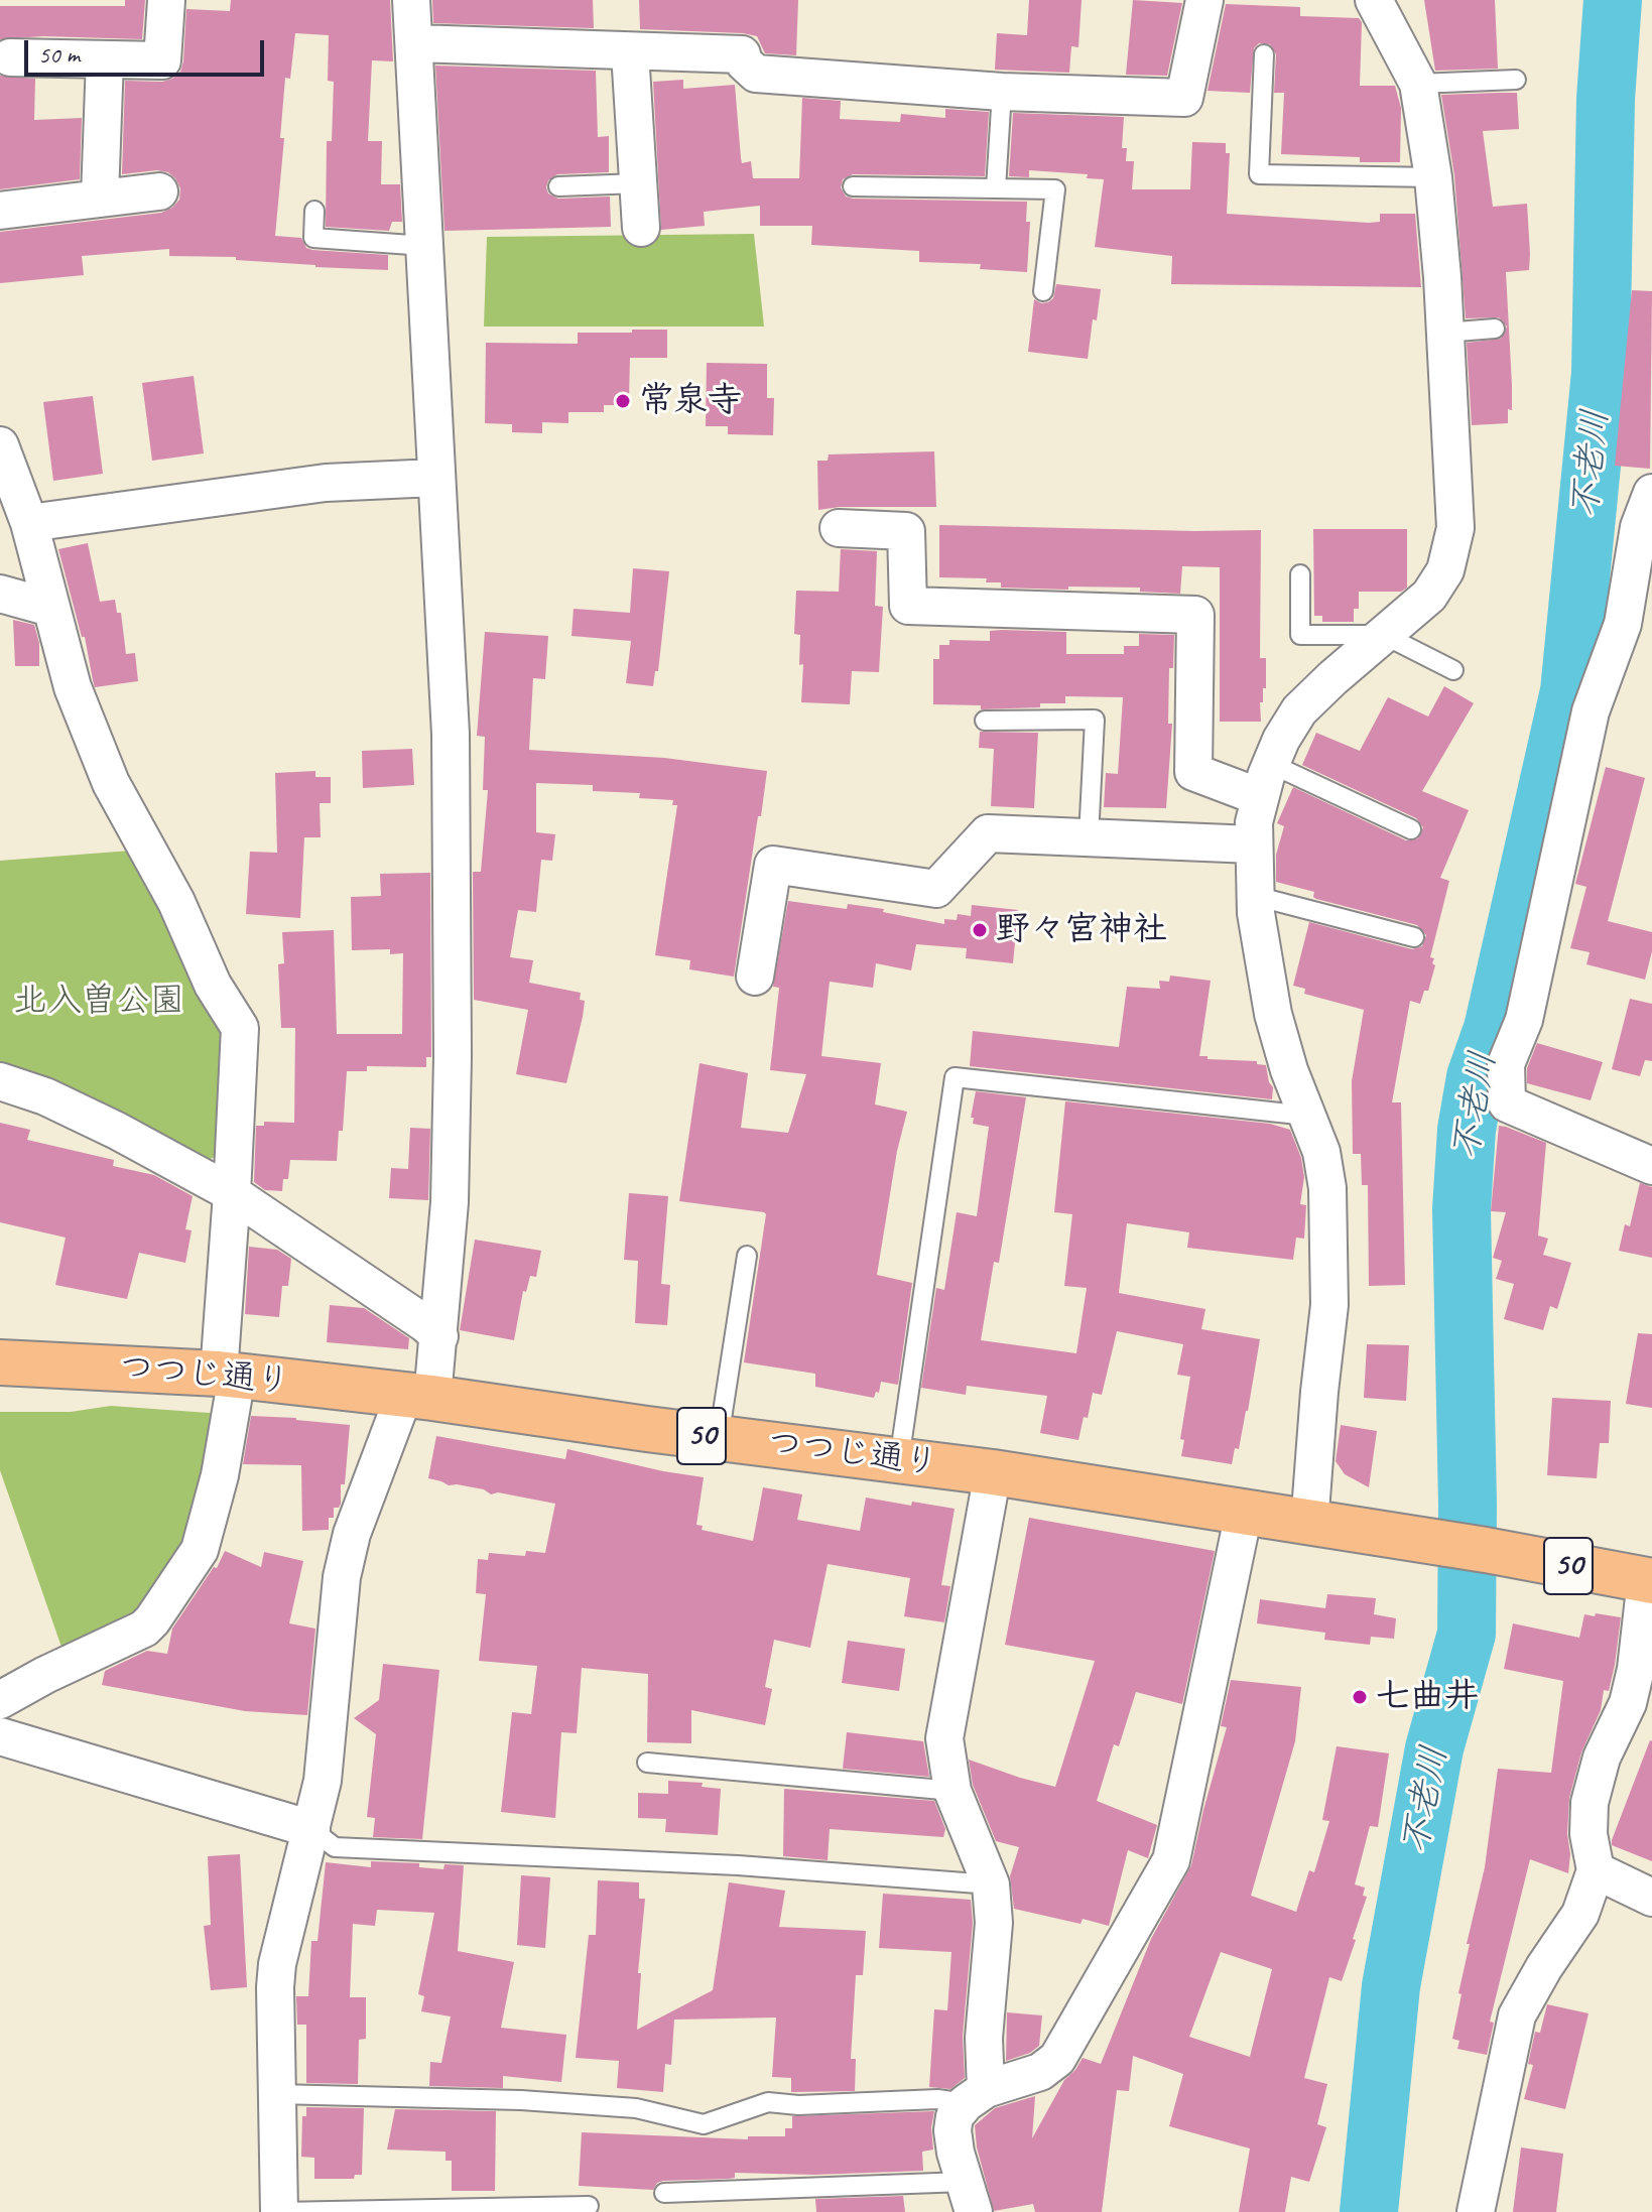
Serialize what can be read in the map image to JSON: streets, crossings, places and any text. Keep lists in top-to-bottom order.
{
  "streets": {
    "main road": ["つつじ通り", "50"]
  },
  "water": ["不老川"],
  "parks": ["北入曽公園"],
  "places": ["常泉寺", "野々宮神社", "七曲井"],
  "scale_bar": "50 m"
}
